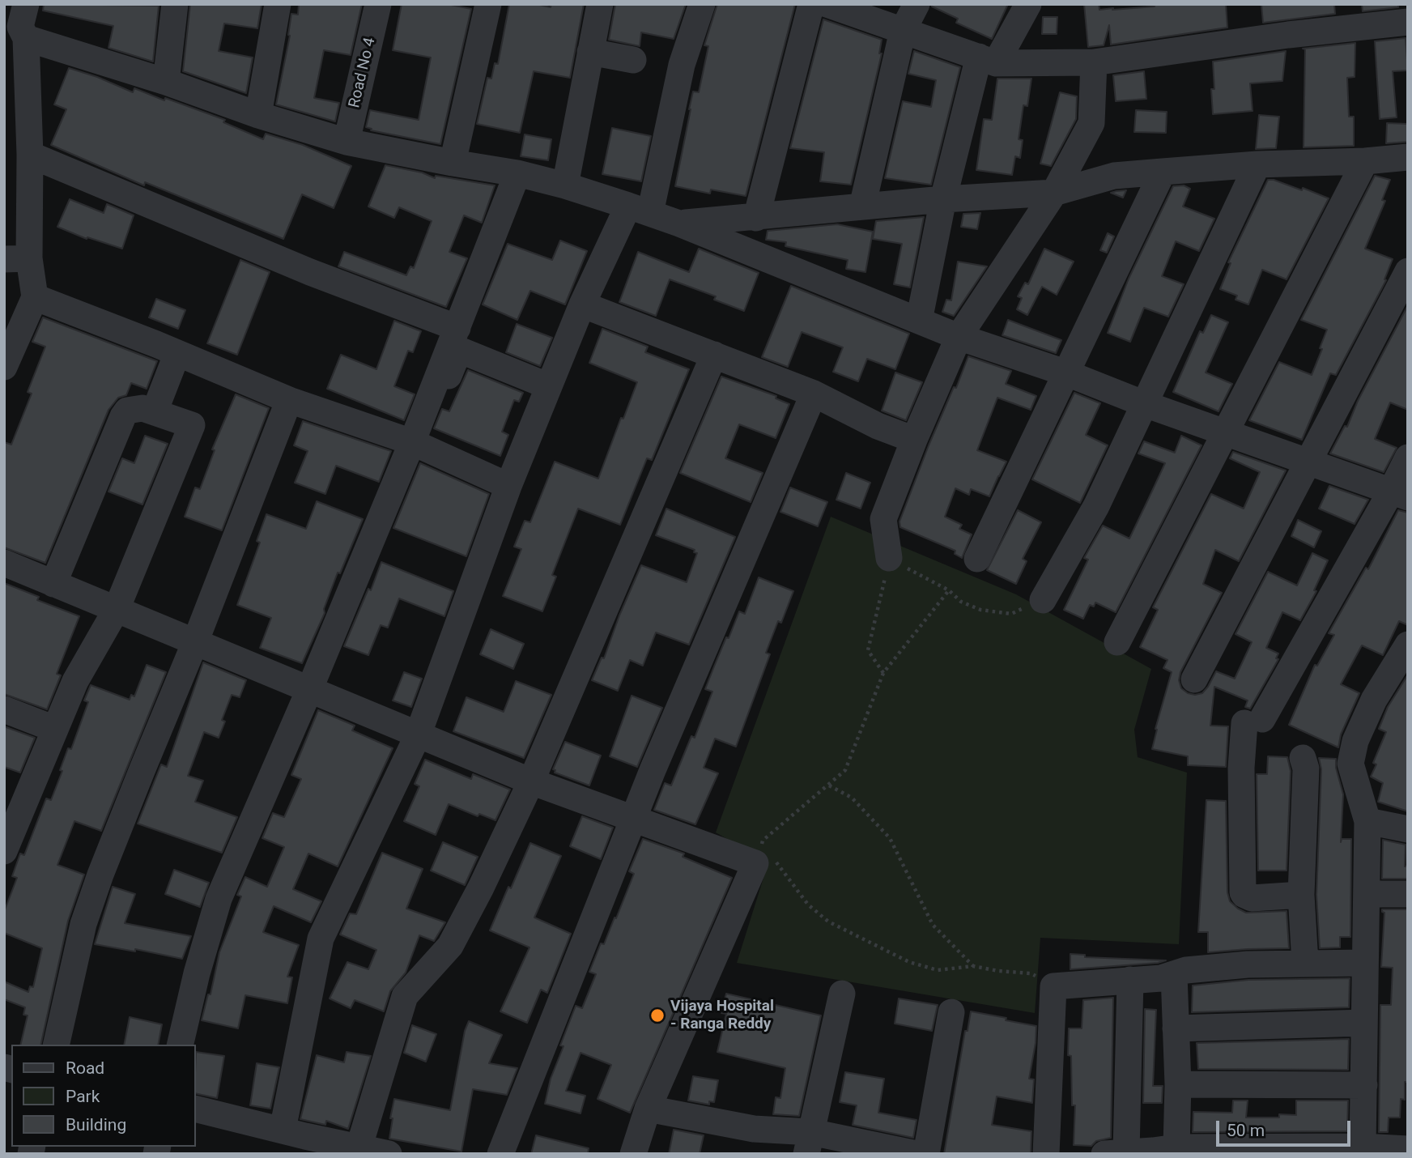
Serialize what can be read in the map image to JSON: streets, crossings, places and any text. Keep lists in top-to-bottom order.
{
  "streets": {
    "street": ["Road No 4"]
  },
  "places": ["Vijaya Hospital - Ranga Reddy"],
  "legend": ["Road", "Park", "Building"],
  "scale_bar": "50 m"
}
